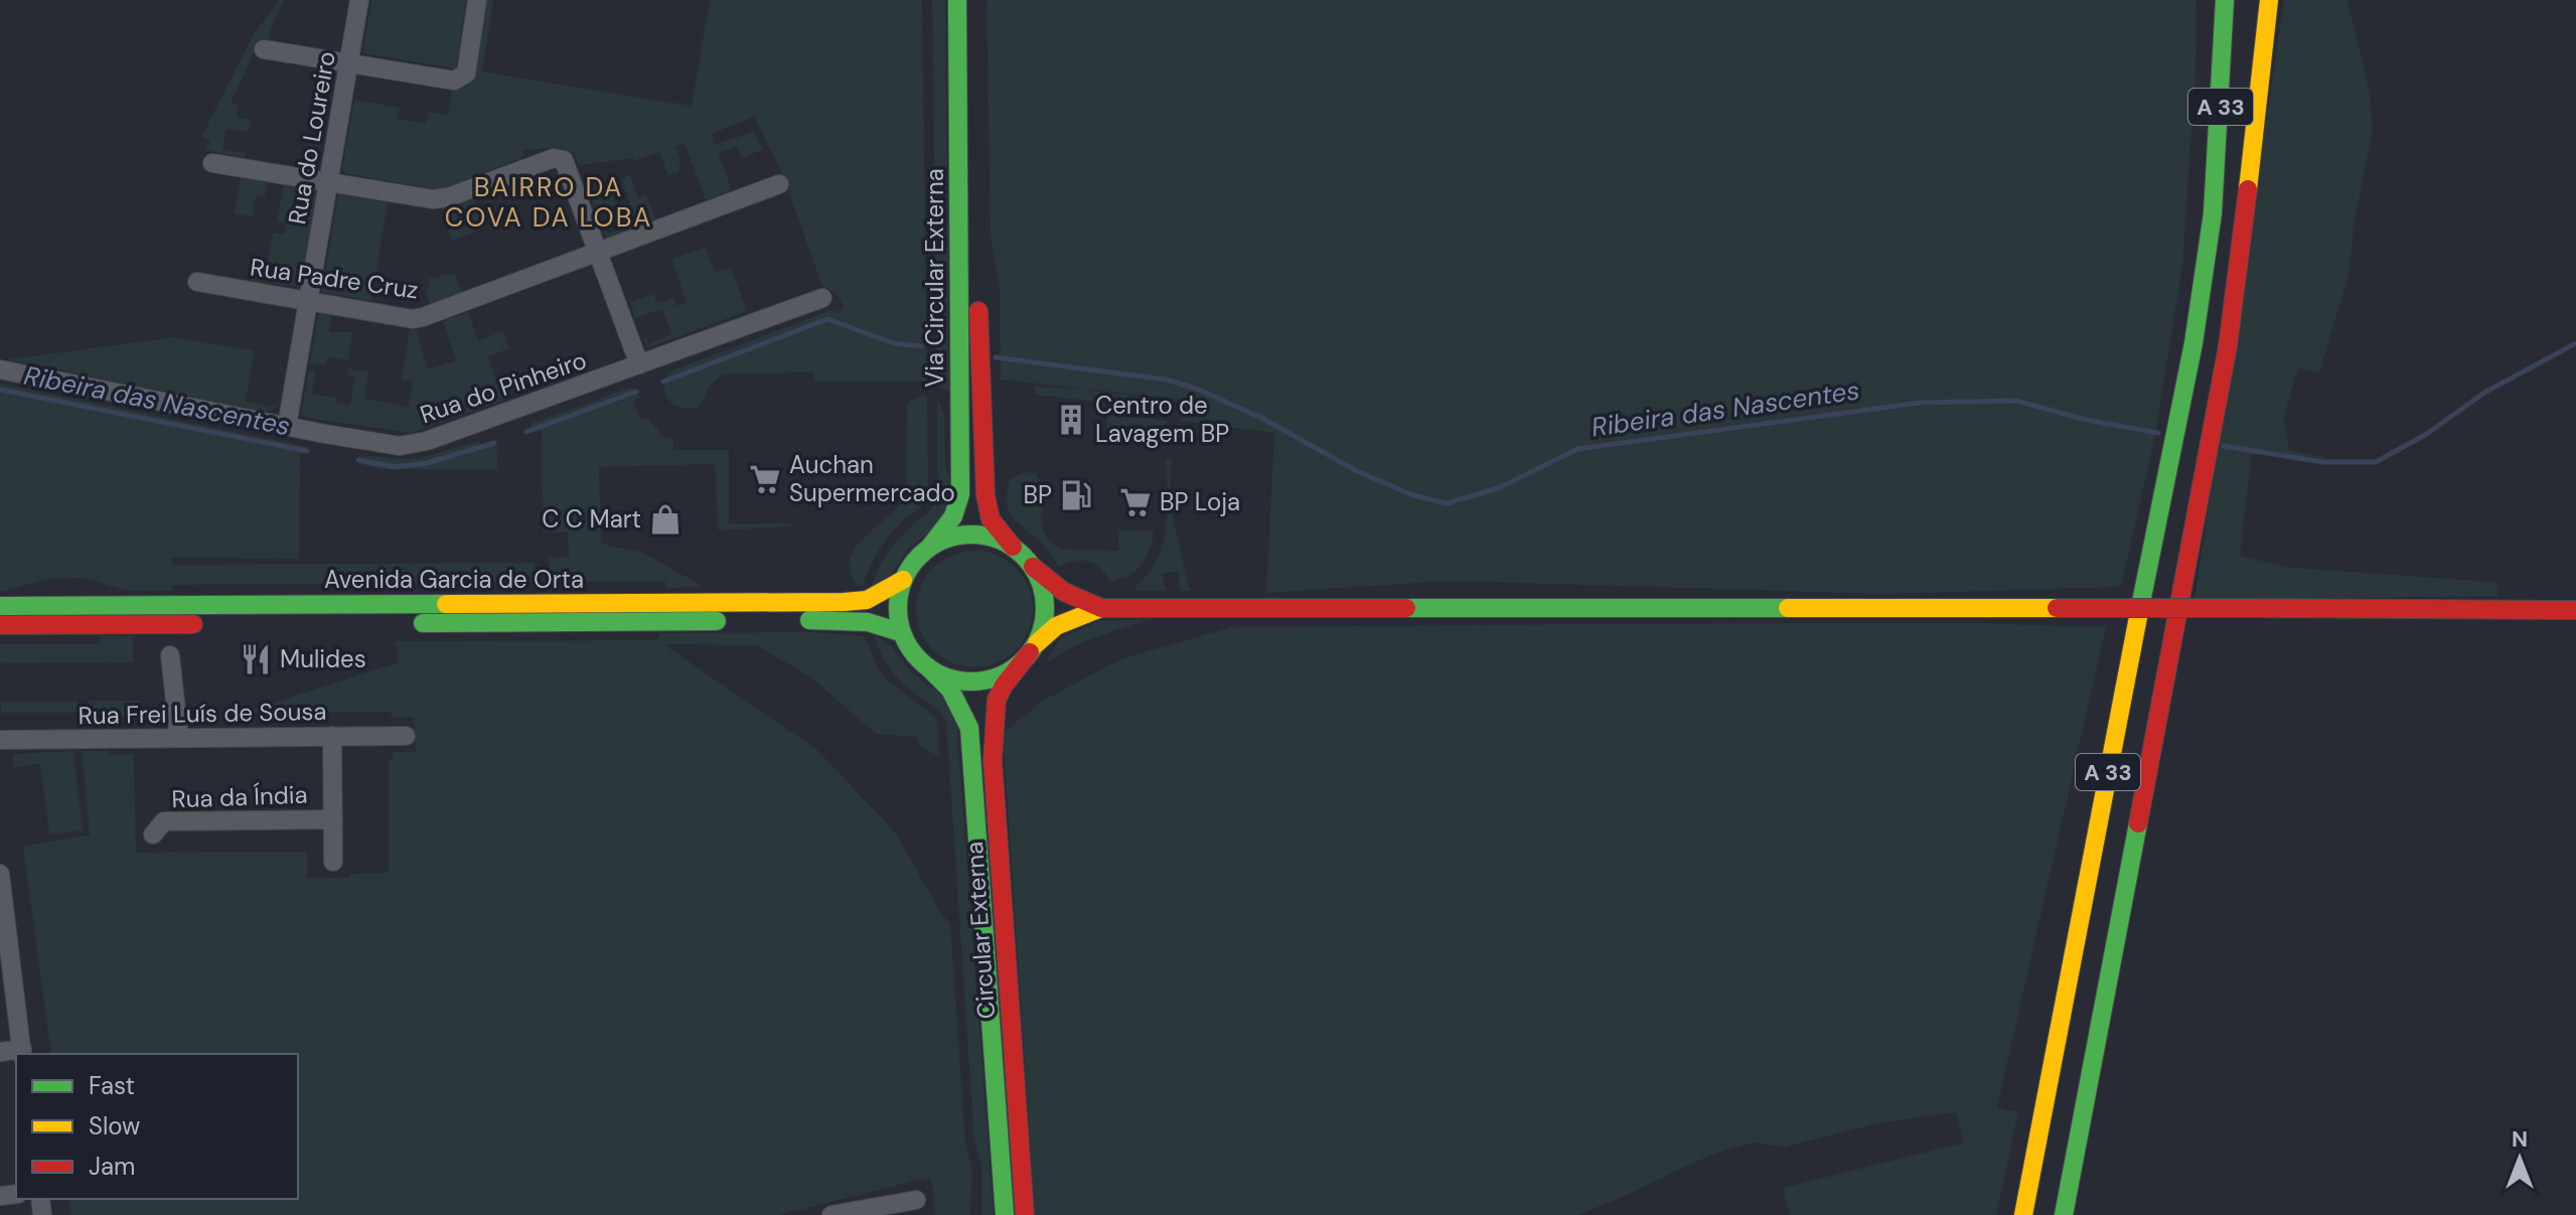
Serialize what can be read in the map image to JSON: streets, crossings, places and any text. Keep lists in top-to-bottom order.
{
  "streets": {
    "main road": [
      "A 33",
      "Via Circular Externa",
      "Avenida Garcia de Orta",
      "Circular Externa"
    ],
    "street": [
      "Rua do Loureiro",
      "Rua Padre Cruz",
      "Rua do Pinheiro",
      "Rua Frei Luís de Sousa",
      "Rua da Índia"
    ]
  },
  "crossings": [
    ["Rua do Loureiro", "Rua Padre Cruz"],
    ["Rua do Loureiro", "Rua do Pinheiro"],
    ["Via Circular Externa", "Avenida Garcia de Orta"],
    ["Via Circular Externa", "Circular Externa"],
    ["Avenida Garcia de Orta", "Circular Externa"]
  ],
  "districts": ["BAIRRO DA COVA DA LOBA"],
  "water": ["Ribeira das Nascentes"],
  "places": {
    "building": ["Centro de Lavagem BP"],
    "supermarket": ["Auchan Supermercado", "BP Loja"],
    "fuel station": ["BP"],
    "shop": ["C C Mart"],
    "restaurant": ["Mulides"]
  },
  "legend": ["Fast", "Slow", "Jam"],
  "north": "top"
}
